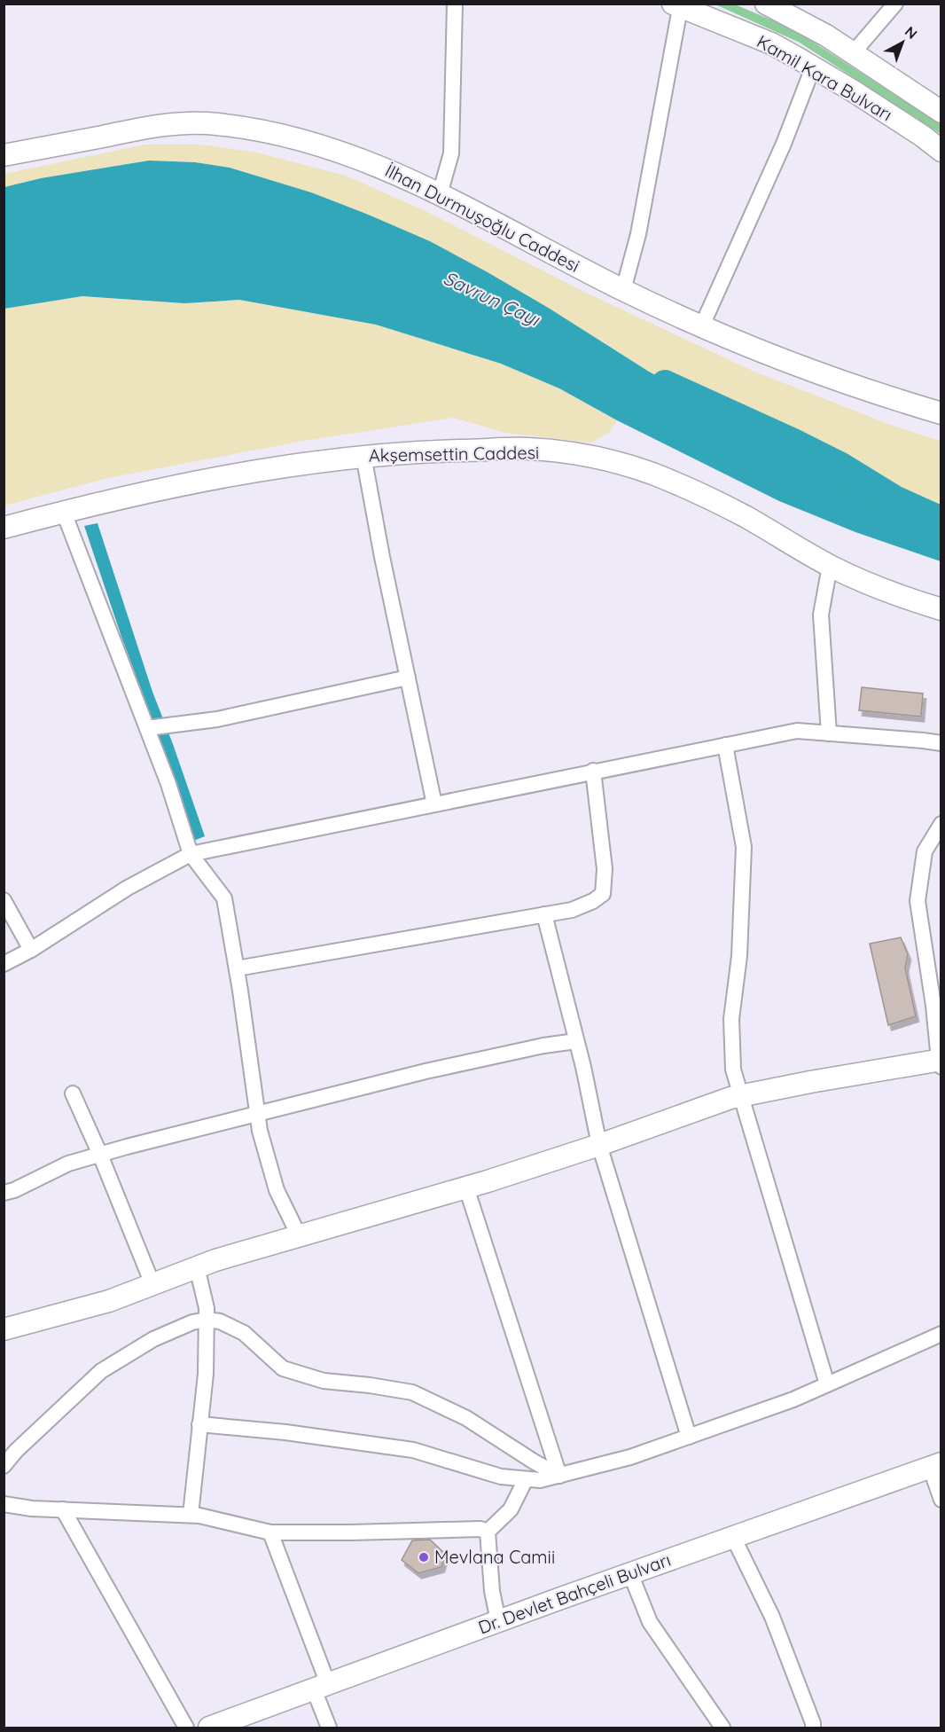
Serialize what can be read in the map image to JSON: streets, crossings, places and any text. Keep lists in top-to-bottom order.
{
  "streets": {
    "street": [
      "Kamil Kara Bulvarı",
      "İlhan Durmuşoğlu Caddesi",
      "Akşemsettin Caddesi",
      "Dr. Devlet Bahçeli Bulvarı"
    ]
  },
  "water": ["Savrun Çayı"],
  "places": ["Mevlana Camii"],
  "north": "top right"
}
